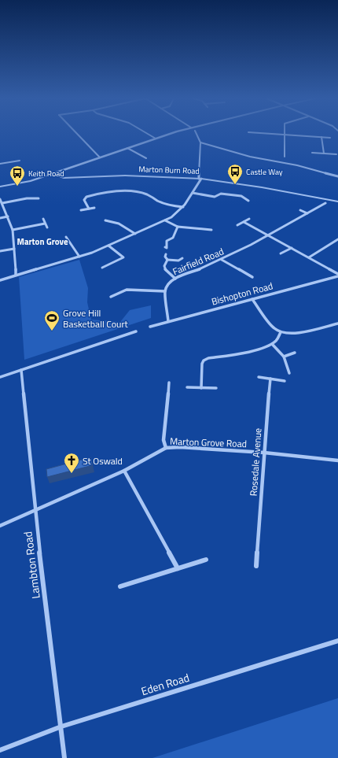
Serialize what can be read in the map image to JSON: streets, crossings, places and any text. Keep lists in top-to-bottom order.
{
  "streets": {
    "street": [
      "Marton Burn Road",
      "Fairfield Road",
      "Bishopton Road",
      "Marton Grove Road",
      "Rosedale Avenue",
      "Lambton Road",
      "Eden Road"
    ]
  },
  "crossings": [
    ["Marton Grove Road", "Rosedale Avenue"],
    ["Marton Grove Road", "Lambton Road"],
    ["Lambton Road", "Eden Road"]
  ],
  "districts": ["Marton Grove"],
  "places": {
    "bus stop": ["Castle Way", "Keith Road"],
    "sports": ["Grove Hill Basketball Court"],
    "church": ["St Oswald"]
  }
}
